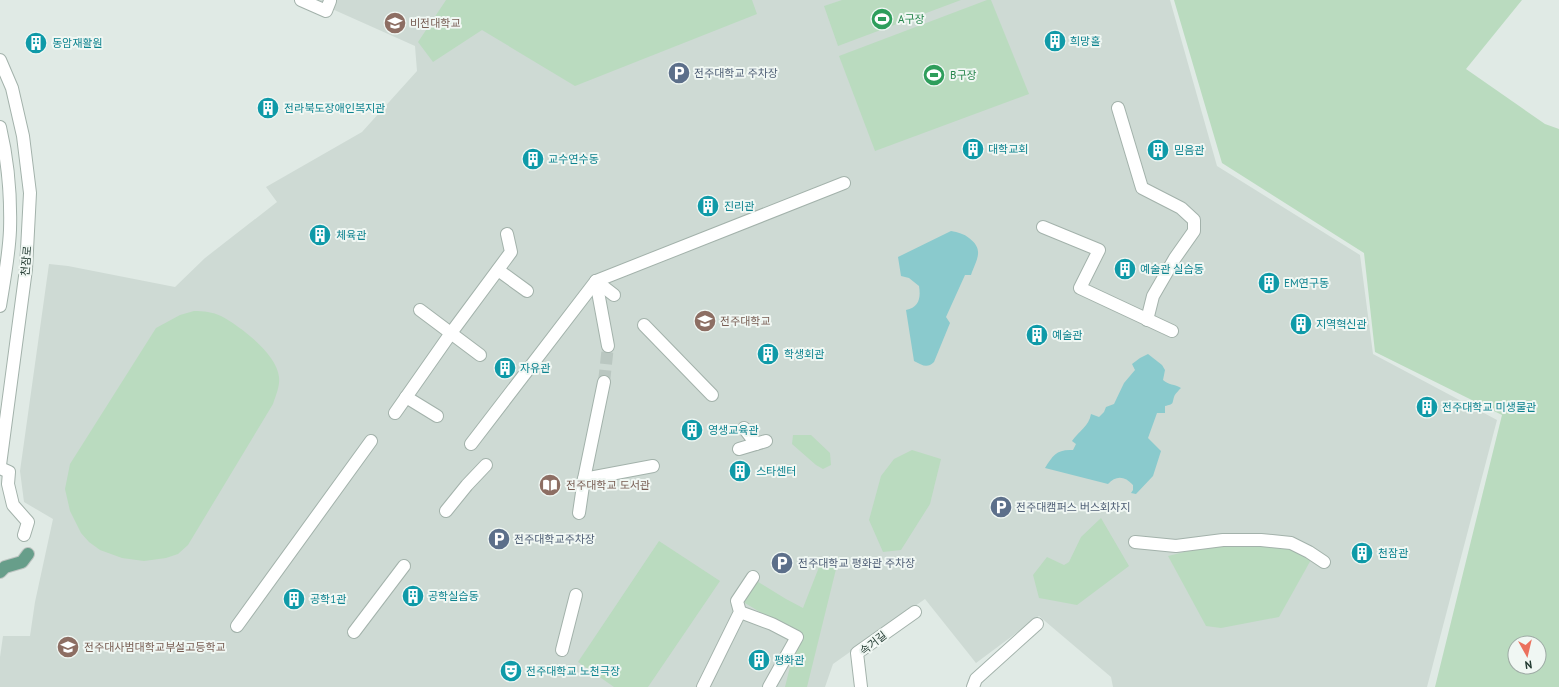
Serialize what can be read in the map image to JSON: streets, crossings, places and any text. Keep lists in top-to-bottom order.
{
  "streets": {
    "street": ["천잠로", "속거길"]
  },
  "places": {
    "sports": ["A구장", "B구장"],
    "school or university": ["비전대학교", "전주대학교", "전주대사범대학교부설고등학교"],
    "building": [
      "희망홀",
      "동암재활원",
      "전라북도장애인복지관",
      "대학교회",
      "믿음관",
      "교수연수동",
      "진리관",
      "체육관",
      "예술관 실습동",
      "EM연구동",
      "지역혁신관",
      "예술관",
      "학생회관",
      "자유관",
      "전주대학교 미생물관",
      "영생교육관",
      "스타센터",
      "천잠관",
      "공학실습동",
      "공학1관",
      "평화관"
    ],
    "parking": [
      "전주대학교 주차장",
      "전주대캠퍼스 버스회차지",
      "전주대학교주차장",
      "전주대학교 평화관 주차장"
    ],
    "library": ["전주대학교 도서관"],
    "theatre": ["전주대학교 노천극장"]
  },
  "north": "bottom"
}
